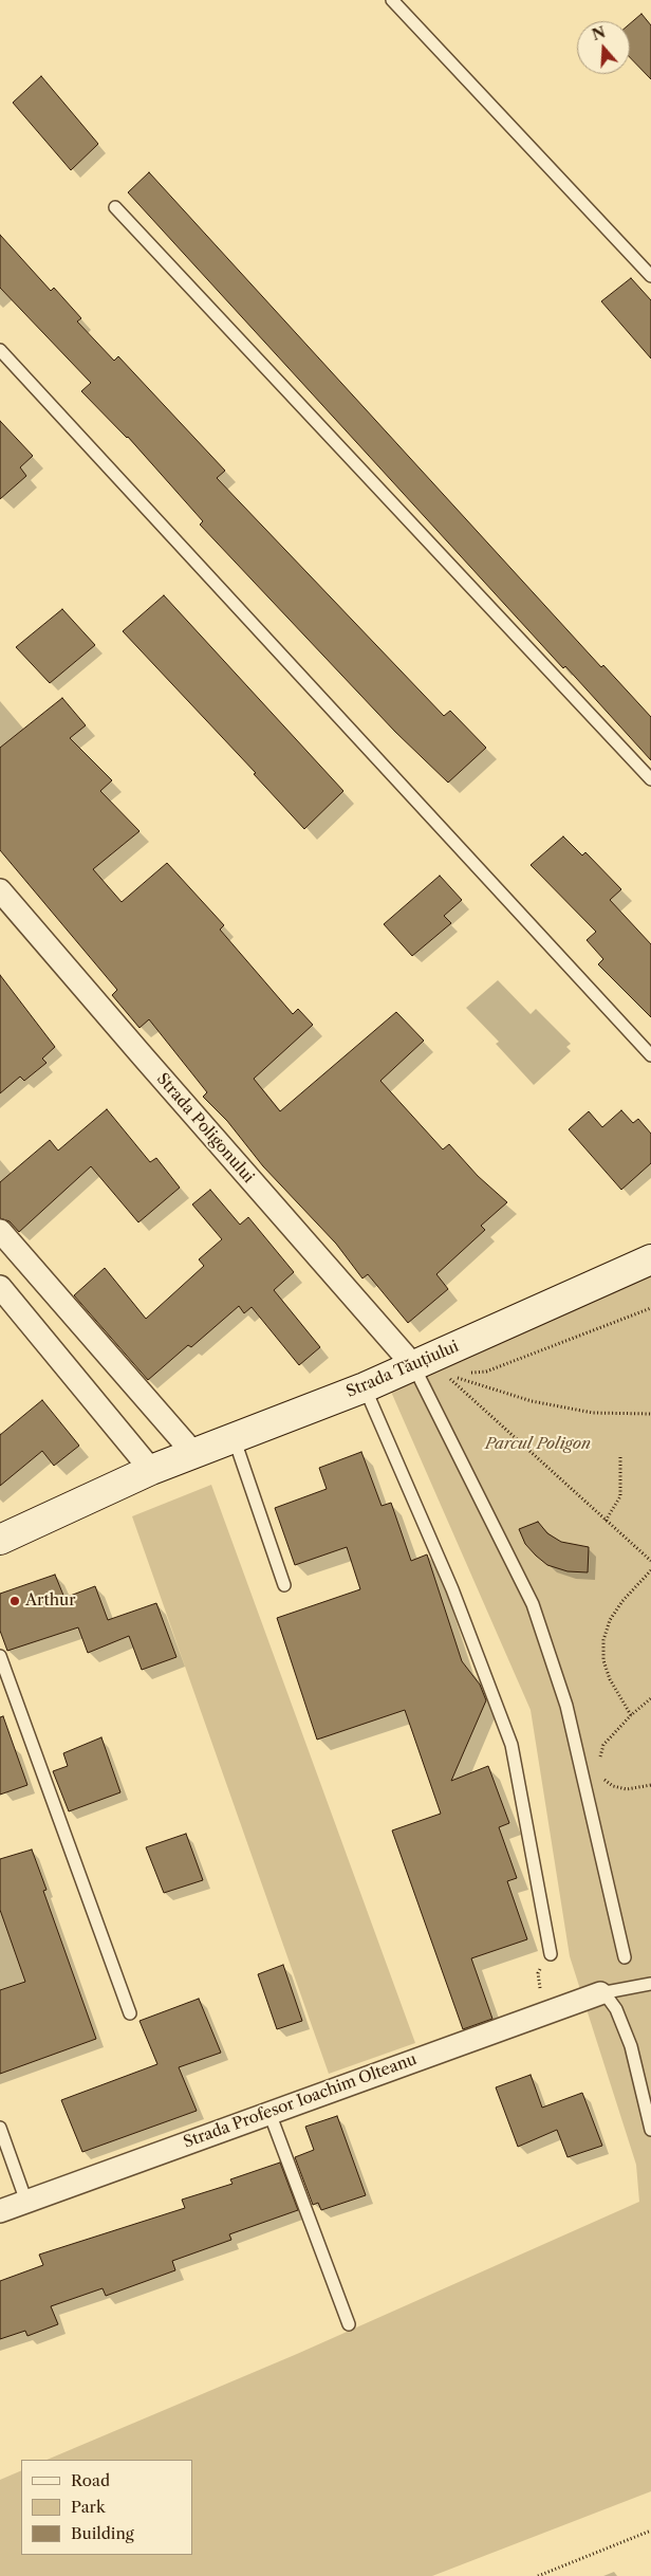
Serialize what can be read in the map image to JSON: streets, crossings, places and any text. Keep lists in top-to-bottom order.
{
  "streets": {
    "main road": ["Strada Tăuțiului"],
    "street": ["Strada Poligonului", "Strada Profesor Ioachim Olteanu"]
  },
  "crossings": [
    ["Strada Poligonului", "Strada Tăuțiului"]
  ],
  "parks": ["Parcul Poligon"],
  "places": ["Arthur"],
  "legend": ["Road", "Park", "Building"],
  "north": "top"
}
